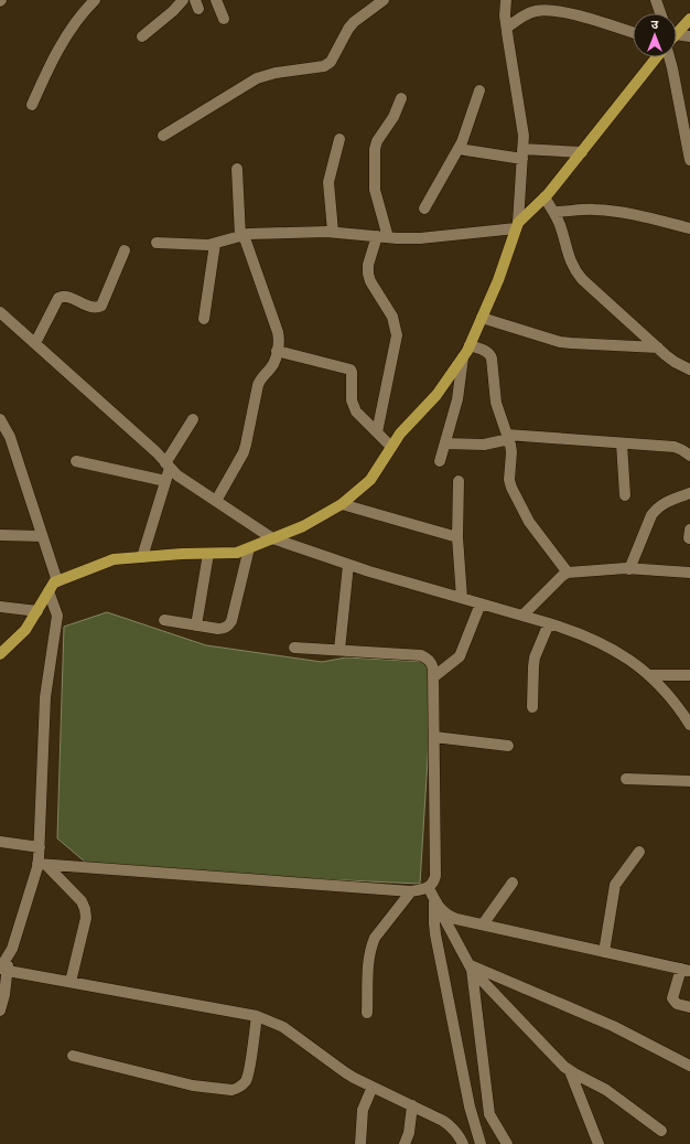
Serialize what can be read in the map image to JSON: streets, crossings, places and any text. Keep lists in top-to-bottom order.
{
  "north": "top"
}
